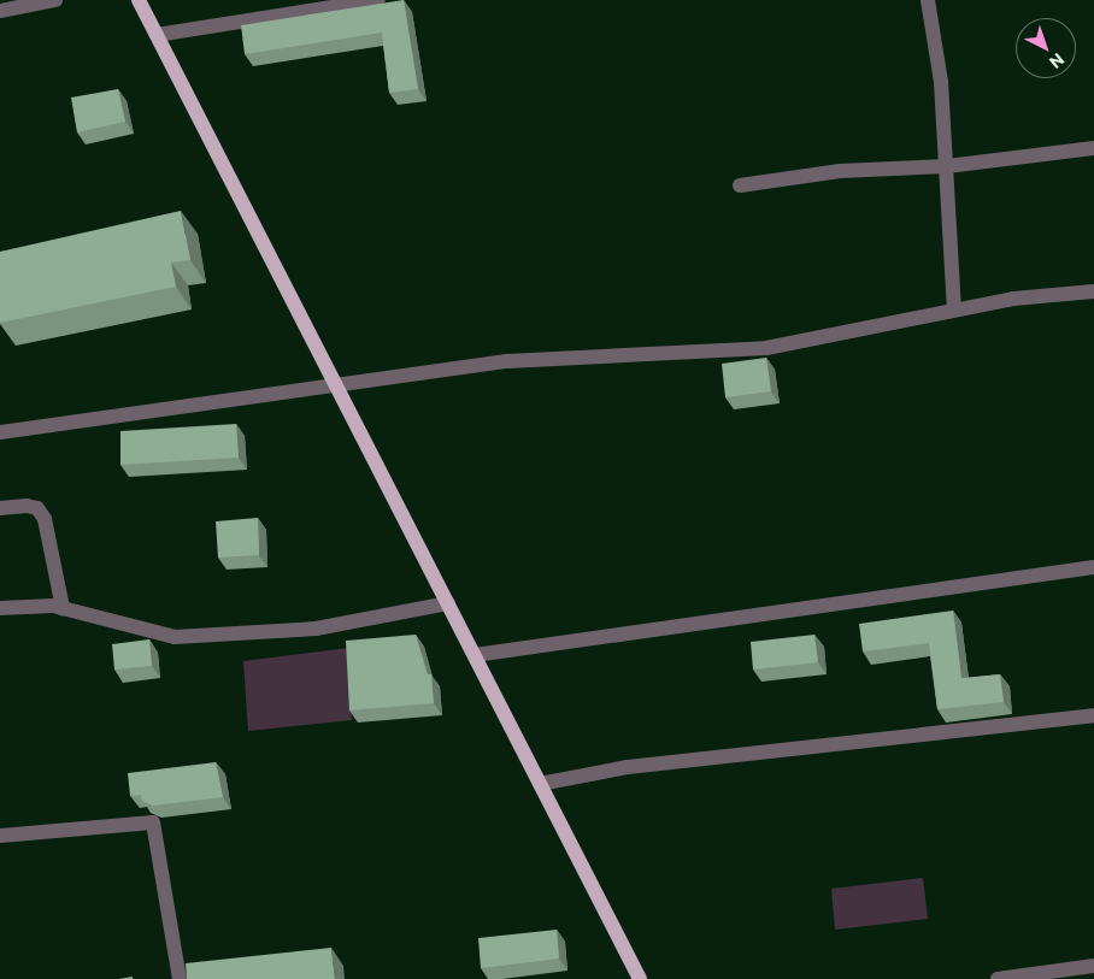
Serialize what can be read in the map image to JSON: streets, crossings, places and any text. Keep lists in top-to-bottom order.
{
  "north": "bottom right"
}
